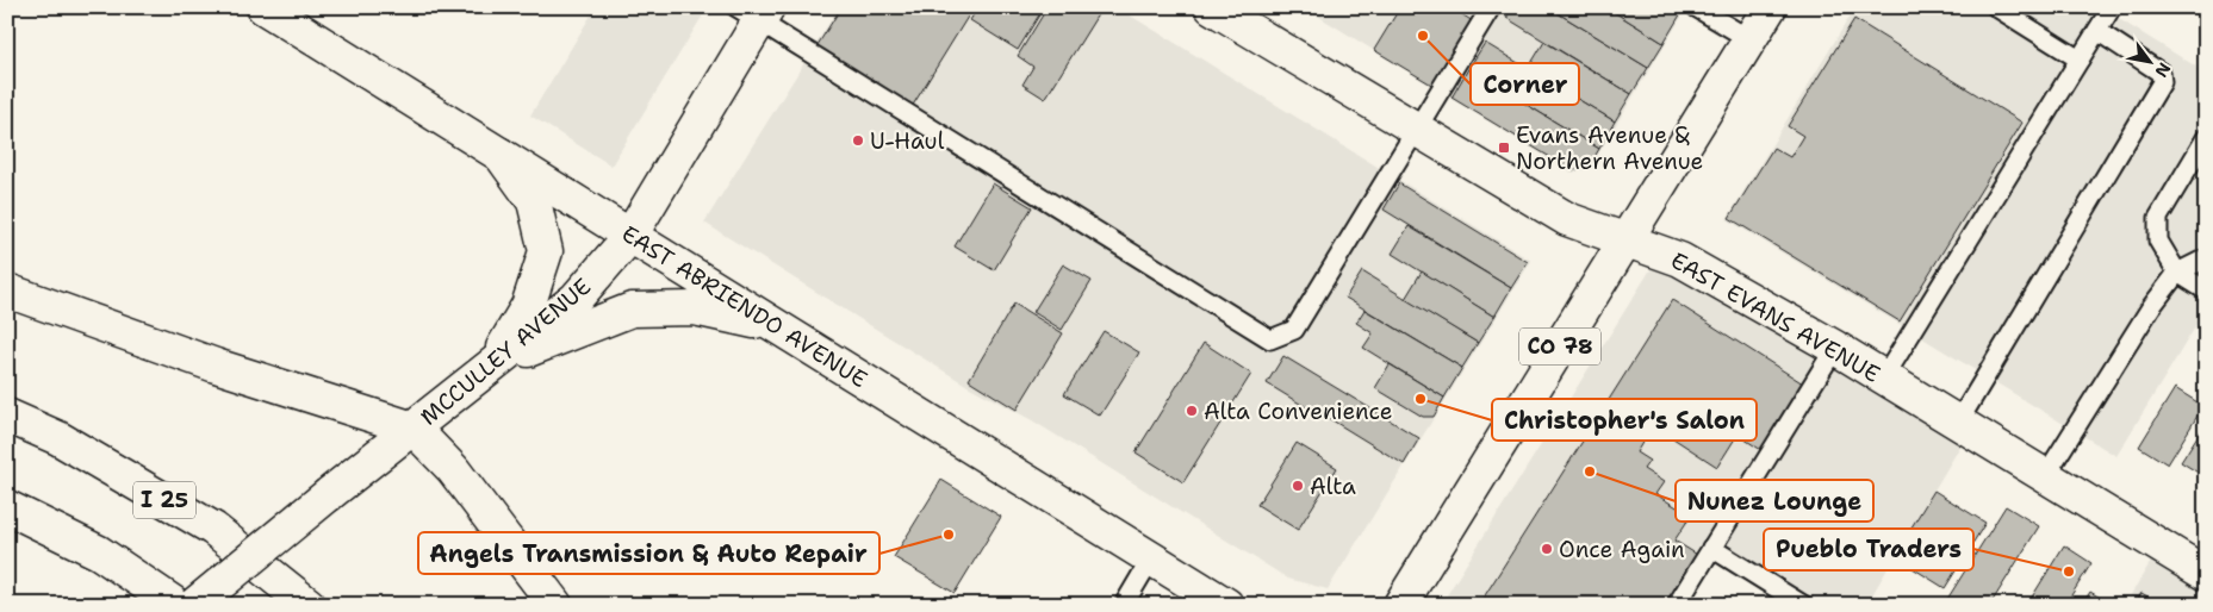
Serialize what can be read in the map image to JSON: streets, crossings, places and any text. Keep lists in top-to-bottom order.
{
  "streets": {
    "main road": [
      "EAST ABRIENDO AVENUE",
      "EAST EVANS AVENUE",
      "CO 78",
      "MCCULLEY AVENUE",
      "I 25"
    ]
  },
  "crossings": [
    ["EAST ABRIENDO AVENUE", "MCCULLEY AVENUE"],
    ["EAST EVANS AVENUE", "CO 78"]
  ],
  "places": {
    "other": [
      "Corner",
      "U-Haul",
      "Christopher's Salon",
      "Alta Convenience",
      "Nunez Lounge",
      "Alta",
      "Angels Transmission & Auto Repair",
      "Once Again",
      "Pueblo Traders"
    ],
    "transit": ["Evans Avenue & Northern Avenue"]
  },
  "north": "bottom right"
}
